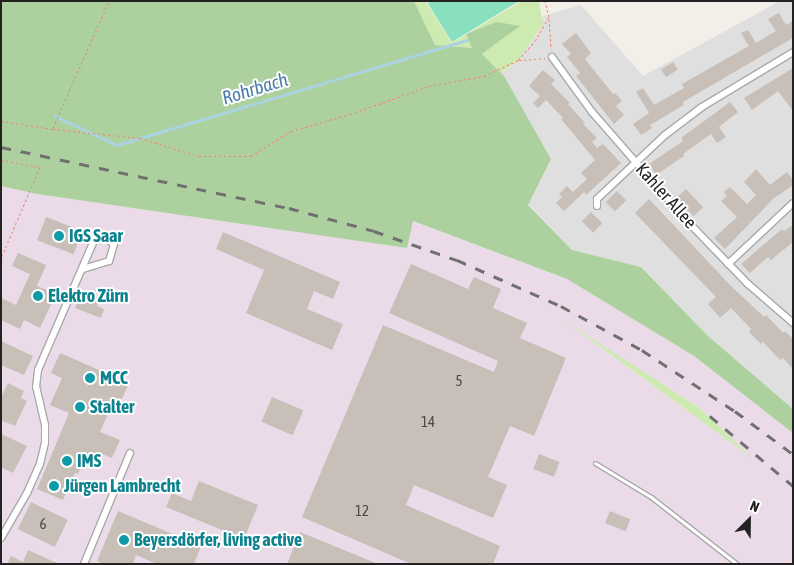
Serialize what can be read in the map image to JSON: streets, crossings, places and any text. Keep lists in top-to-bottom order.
{
  "streets": {
    "street": ["Kahler Allee"]
  },
  "water": ["Rohrbach"],
  "places": [
    "IGS Saar",
    "Elektro Zürn",
    "MCC",
    "Stalter",
    "IMS",
    "Jürgen Lambrecht",
    "Beyersdörfer, living active"
  ],
  "house_numbers": [
    "5",
    "14",
    "12",
    "6"
  ],
  "north": "top right"
}
